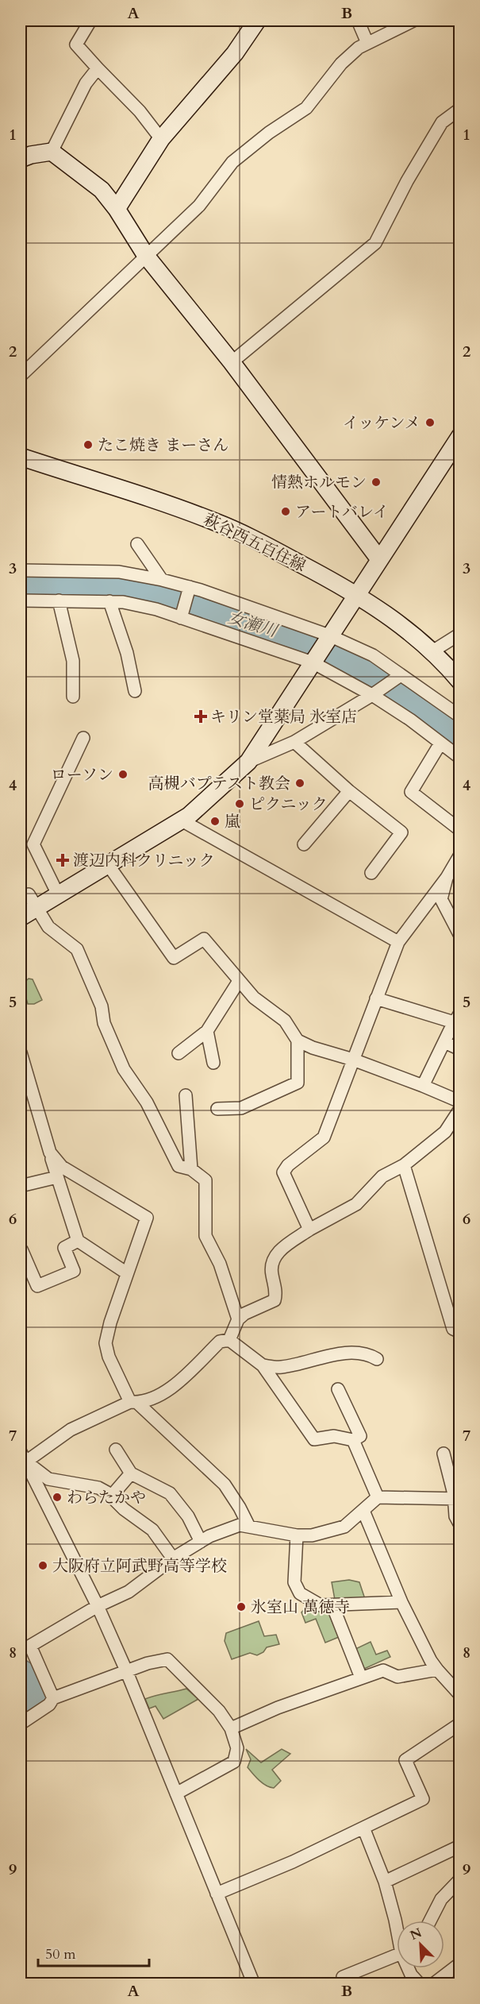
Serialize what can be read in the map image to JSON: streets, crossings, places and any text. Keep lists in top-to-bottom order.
{
  "streets": {
    "street": ["萩谷西五百住線"]
  },
  "water": ["女瀬川"],
  "places": {
    "other": [
      "イッケンメ",
      "たこ焼き まーさん",
      "情熱ホルモン",
      "アートバレイ",
      "ローソン",
      "高槻バプテスト教会",
      "ピクニック",
      "嵐",
      "わらたかや",
      "大阪府立阿武野高等学校",
      "氷室山 萬徳寺"
    ],
    "health": ["キリン堂薬局 氷室店", "渡辺内科クリニック"]
  },
  "scale_bar": "50 m",
  "north": "top left",
  "grid": {
    "columns": ["A", "B"],
    "rows": [
      "1",
      "2",
      "3",
      "4",
      "5",
      "6",
      "7",
      "8",
      "9"
    ]
  }
}
